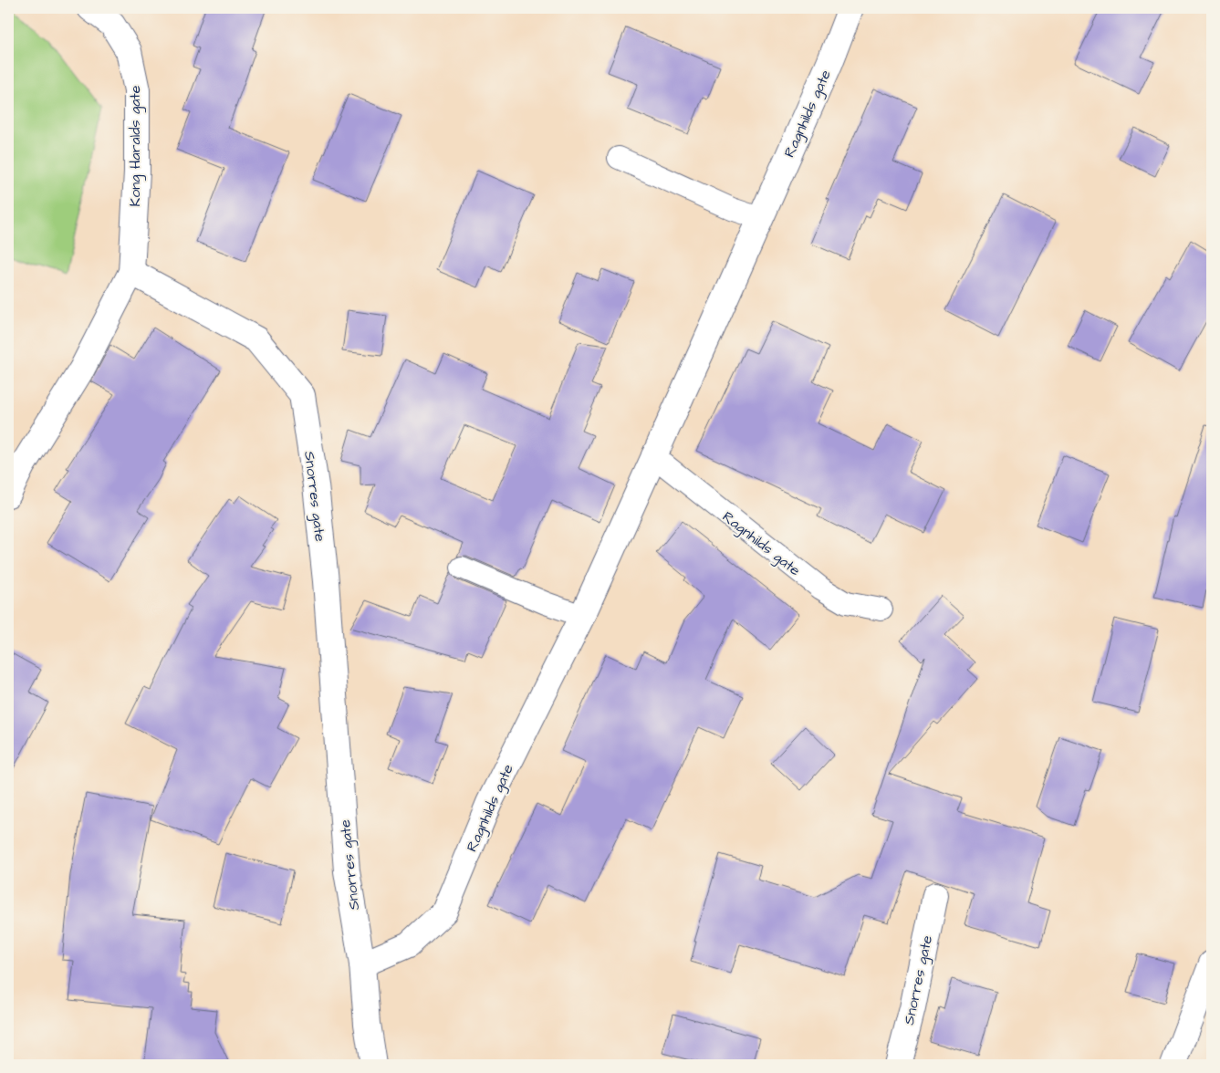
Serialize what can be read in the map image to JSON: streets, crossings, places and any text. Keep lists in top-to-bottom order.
{
  "streets": {
    "street": ["Ragnhilds gate", "Kong Haralds gate", "Snorres gate"]
  },
  "crossings": [
    ["Ragnhilds gate", "Snorres gate"],
    ["Kong Haralds gate", "Snorres gate"]
  ]
}
